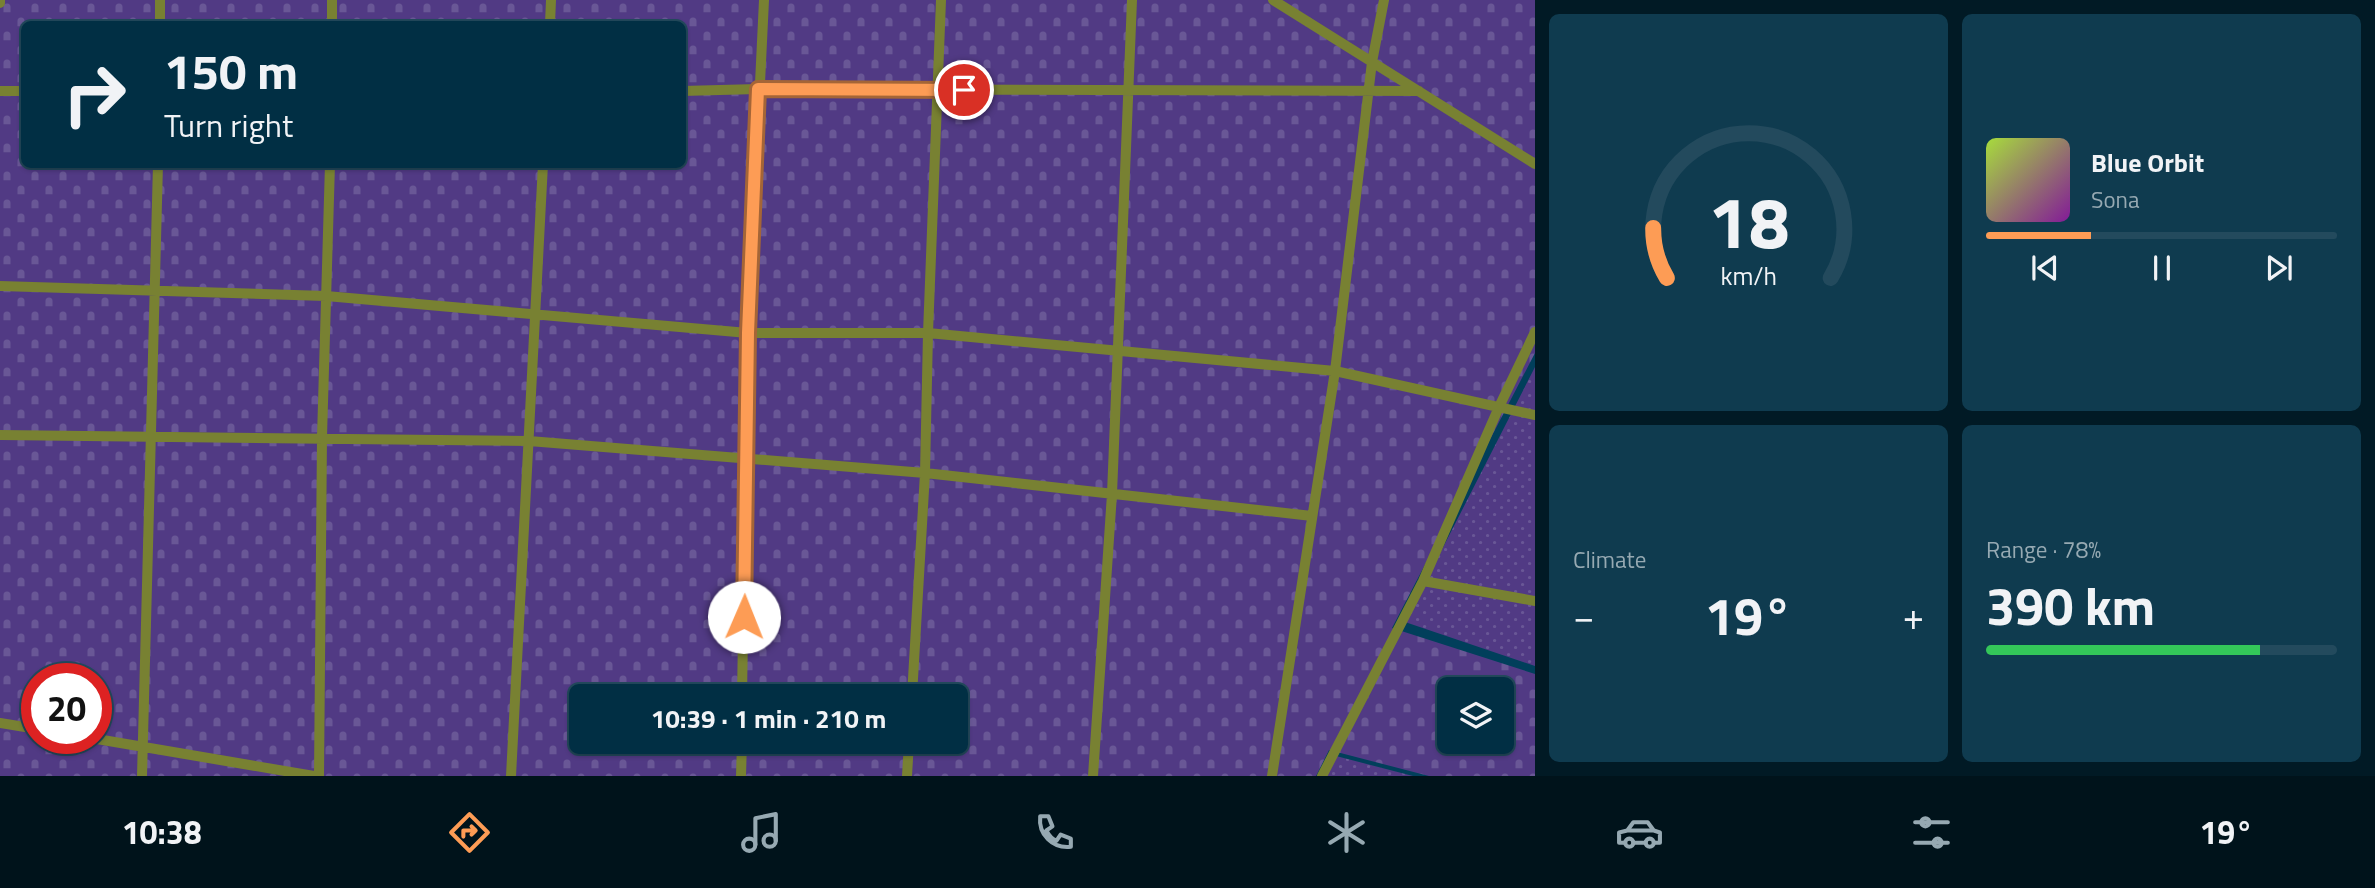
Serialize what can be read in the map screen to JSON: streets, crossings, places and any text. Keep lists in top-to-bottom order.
{
  "page": {
    "turn": ["150 m", "Turn right"],
    "song": ["Blue Orbit", "Sona"],
    "tile": [
      "Climate",
      ["Range · 78%", "390 km"]
    ],
    "heat": ["−", "19°", "+"],
    "limit": "20",
    "trip": "10:39 · 1 min · 210 m",
    "tabs": ["10:38", "19°"],
    "gauge": ["18", "km/h"]
  }
}
